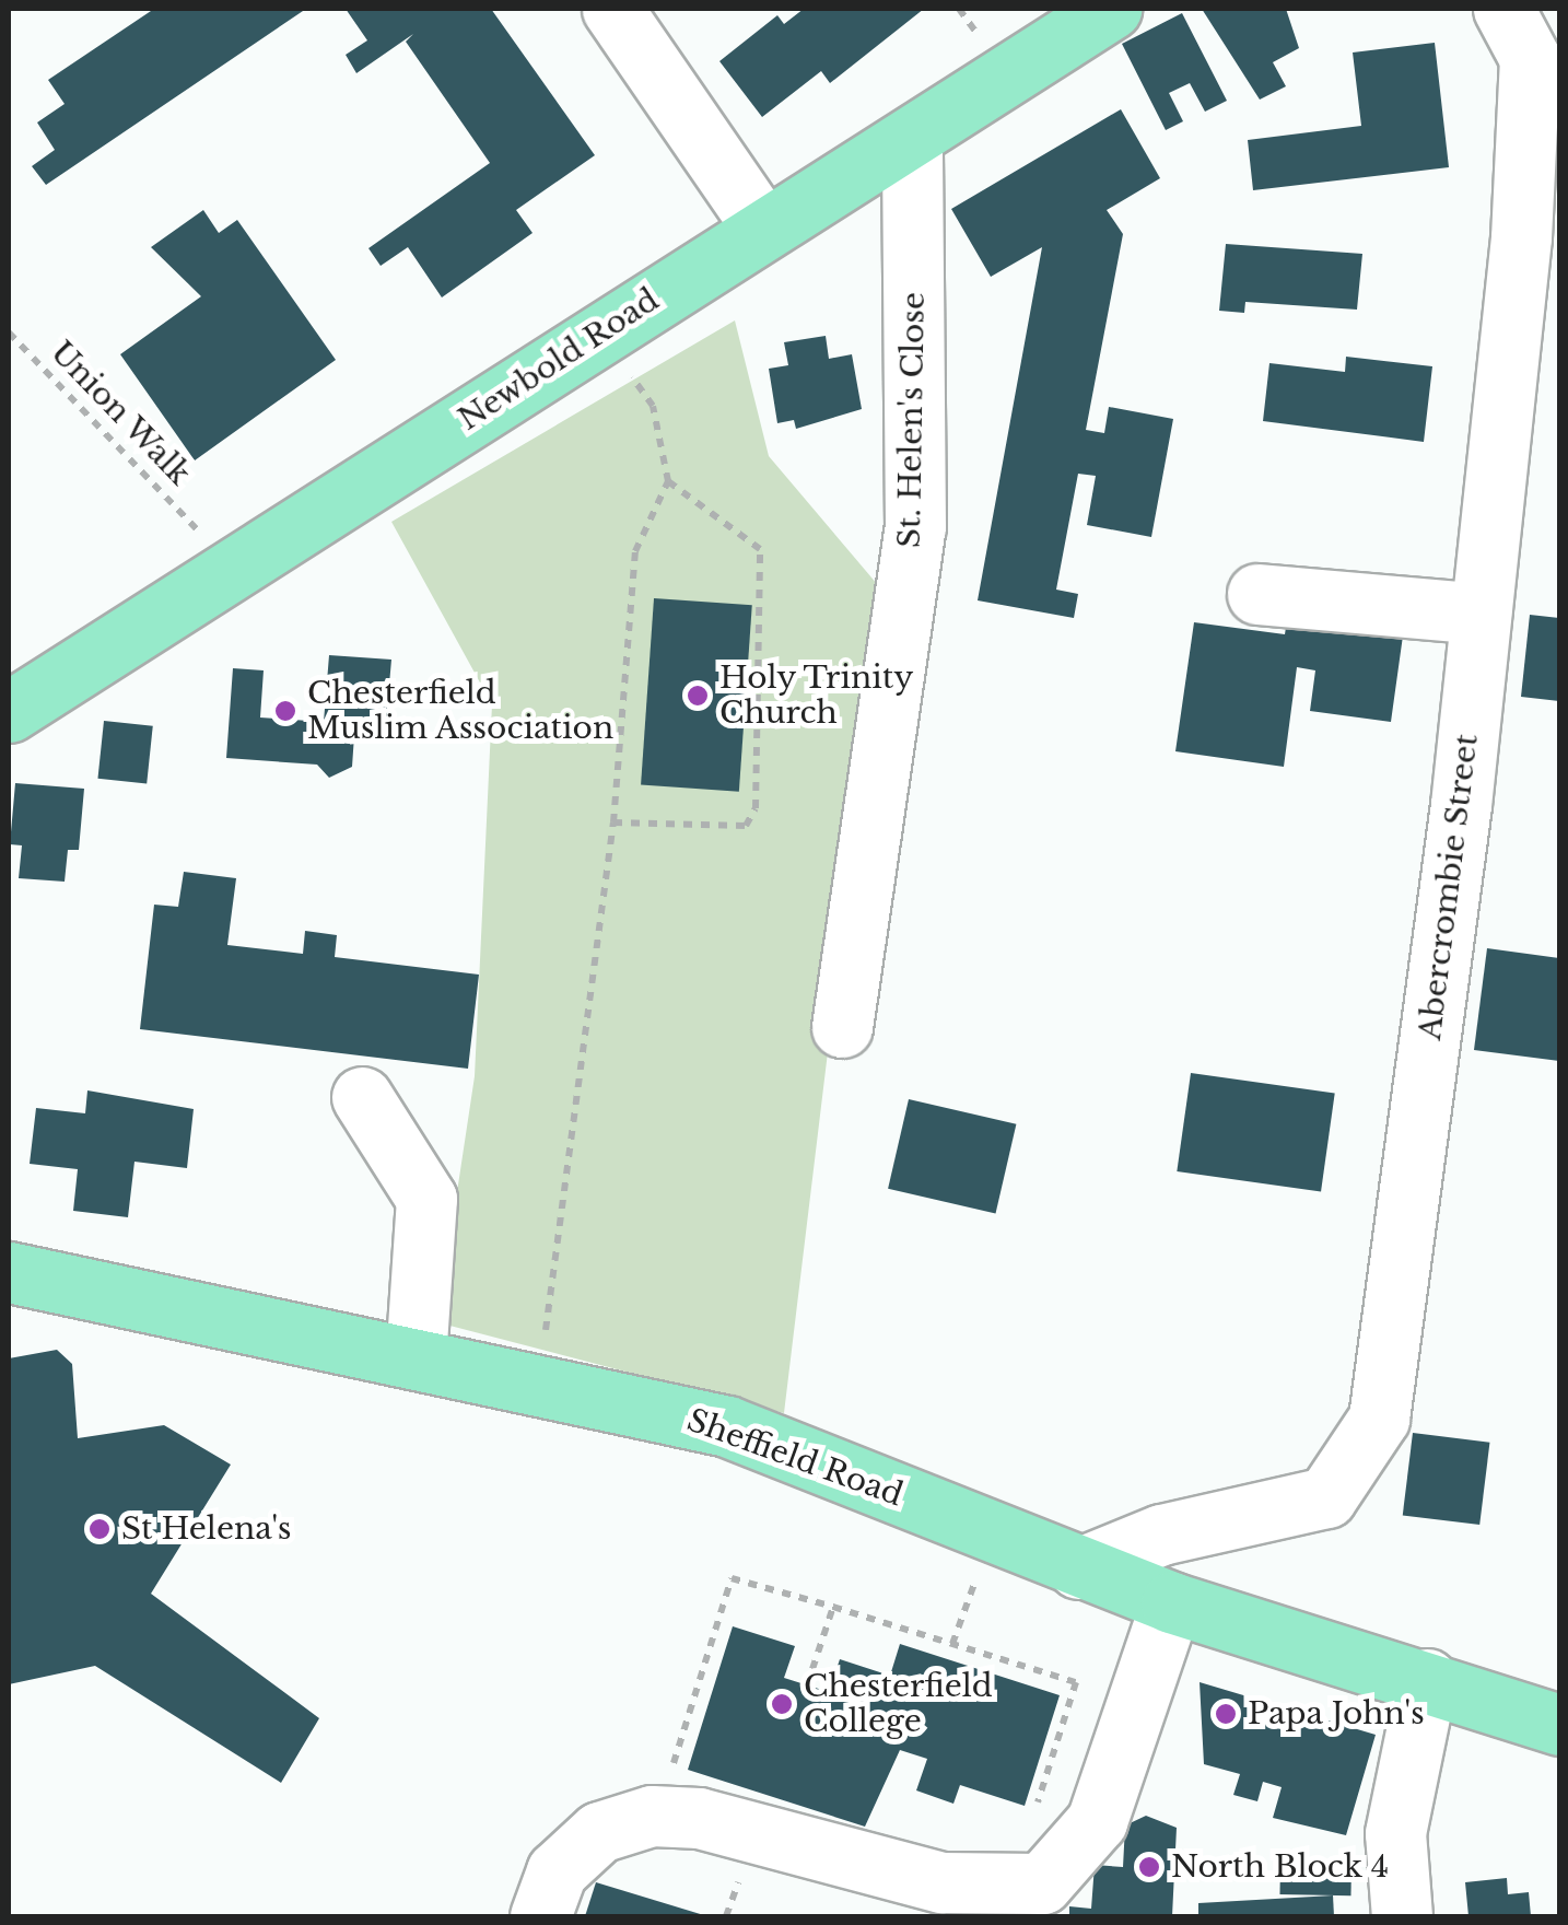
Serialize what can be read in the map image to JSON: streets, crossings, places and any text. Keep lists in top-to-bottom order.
{
  "streets": {
    "main road": ["Newbold Road", "Sheffield Road"],
    "street": ["St. Helen's Close", "Abercrombie Street"],
    "path": ["Union Walk"]
  },
  "crossings": [
    ["Newbold Road", "St. Helen's Close"],
    ["Abercrombie Street", "Sheffield Road"]
  ],
  "places": [
    "Holy Trinity Church",
    "Chesterfield Muslim Association",
    "St Helena's",
    "Chesterfield College",
    "Papa John's",
    "North Block 4"
  ]
}
